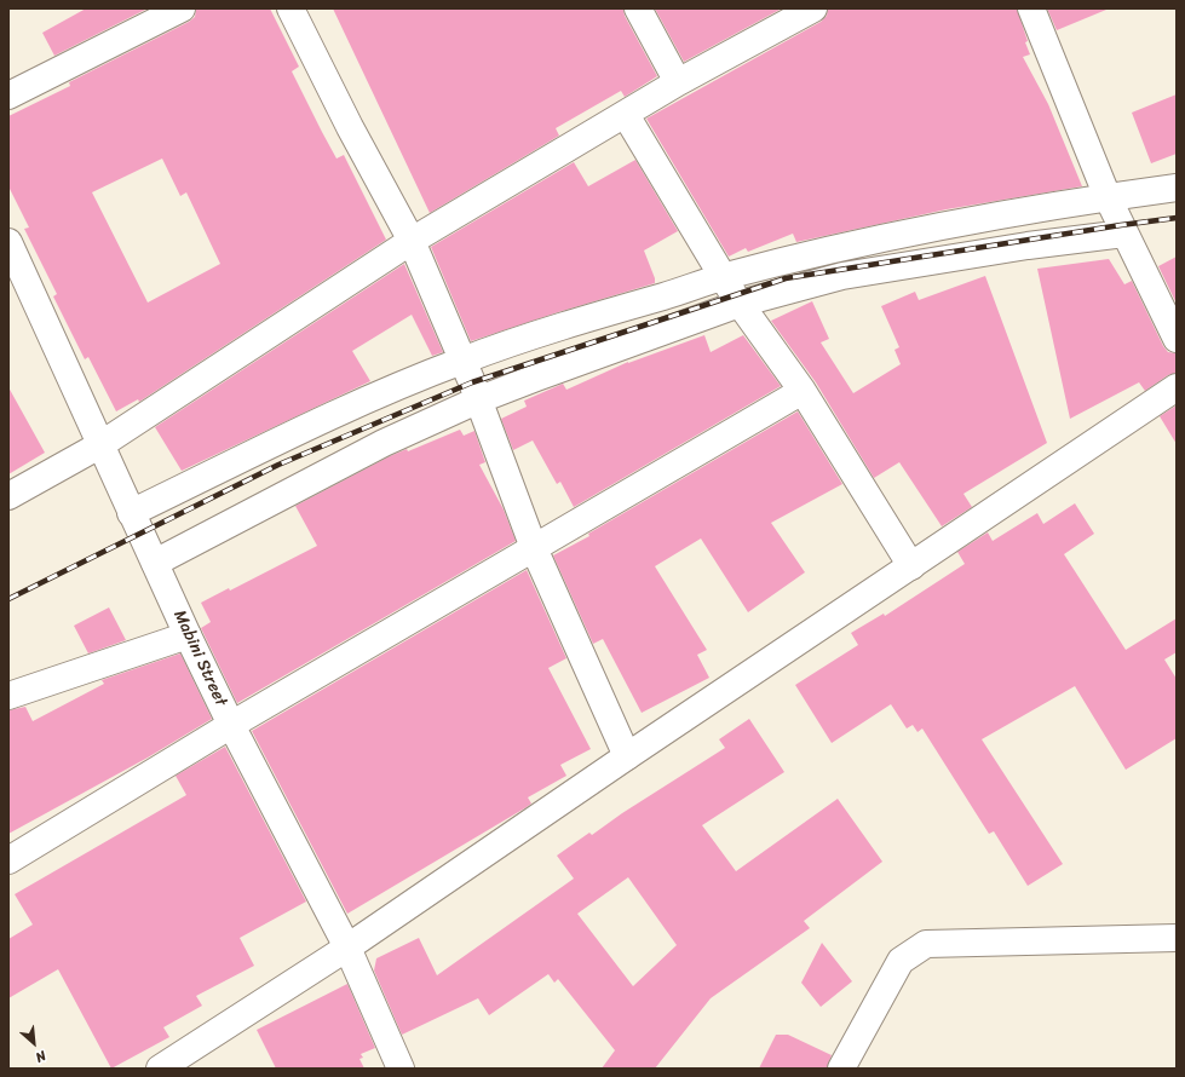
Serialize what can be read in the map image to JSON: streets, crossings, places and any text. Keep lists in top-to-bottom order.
{
  "streets": {
    "street": ["Mabini Street"]
  },
  "north": "bottom right"
}
